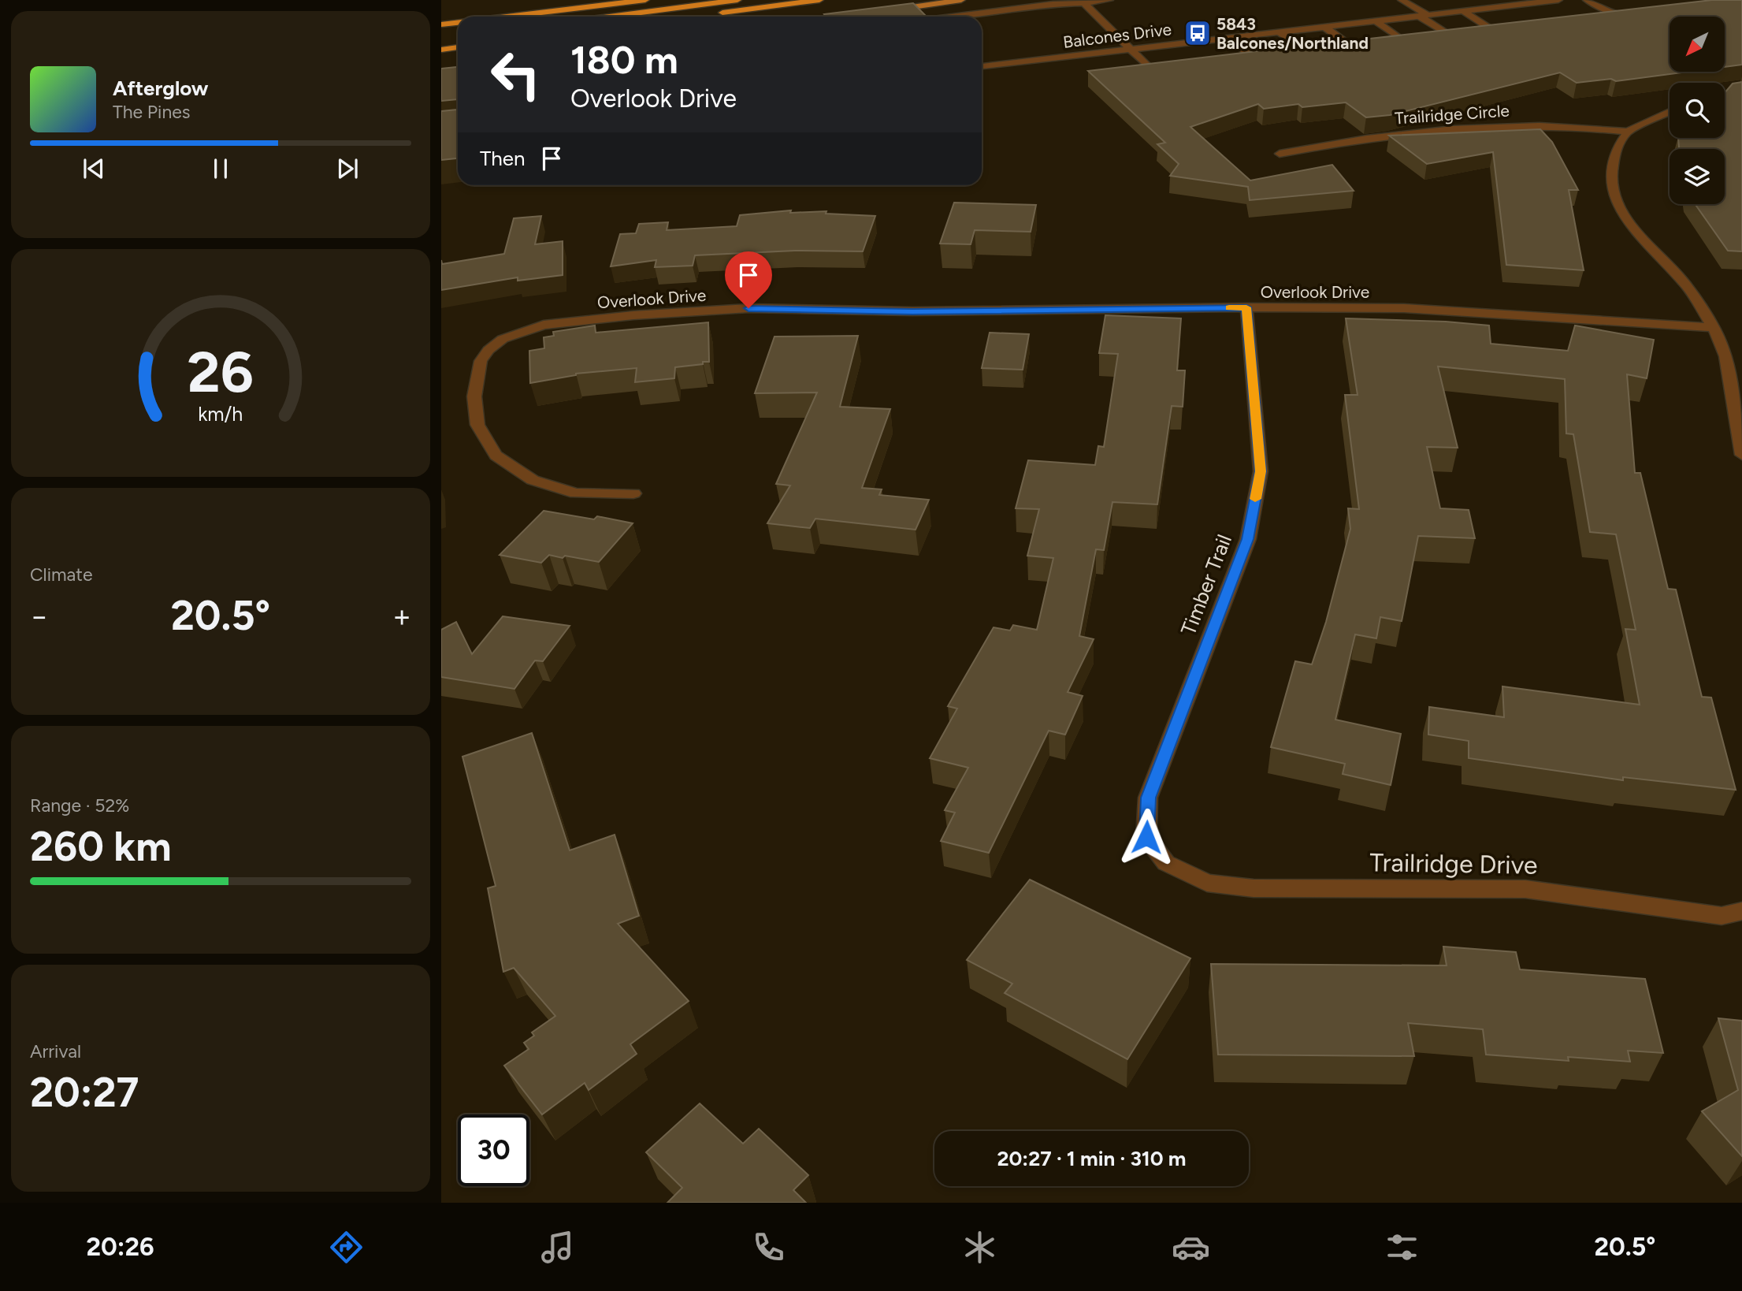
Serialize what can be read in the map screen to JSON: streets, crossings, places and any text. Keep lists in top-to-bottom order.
{
  "streets": {
    "street": [
      "Balcones Drive",
      "Trailridge Circle",
      "Overlook Drive",
      "Timber Trail",
      "Trailridge Drive"
    ]
  },
  "crossings": [
    ["Overlook Drive", "Timber Trail"],
    ["Timber Trail", "Trailridge Drive"]
  ],
  "places": {
    "bus stop": ["5843 Balcones/Northland"]
  },
  "north": "bottom left",
  "page": {
    "turn": ["180 m", "Overlook Drive"],
    "song": ["Afterglow", "The Pines"],
    "then": "Then",
    "tile": [
      "Climate",
      ["Range · 52%", "260 km"],
      ["Arrival", "20:27"]
    ],
    "heat": ["−", "20.5°", "+"],
    "limit": "30",
    "trip": "20:27 · 1 min · 310 m",
    "tabs": ["20:26", "20.5°"],
    "gauge": ["26", "km/h"]
  }
}
